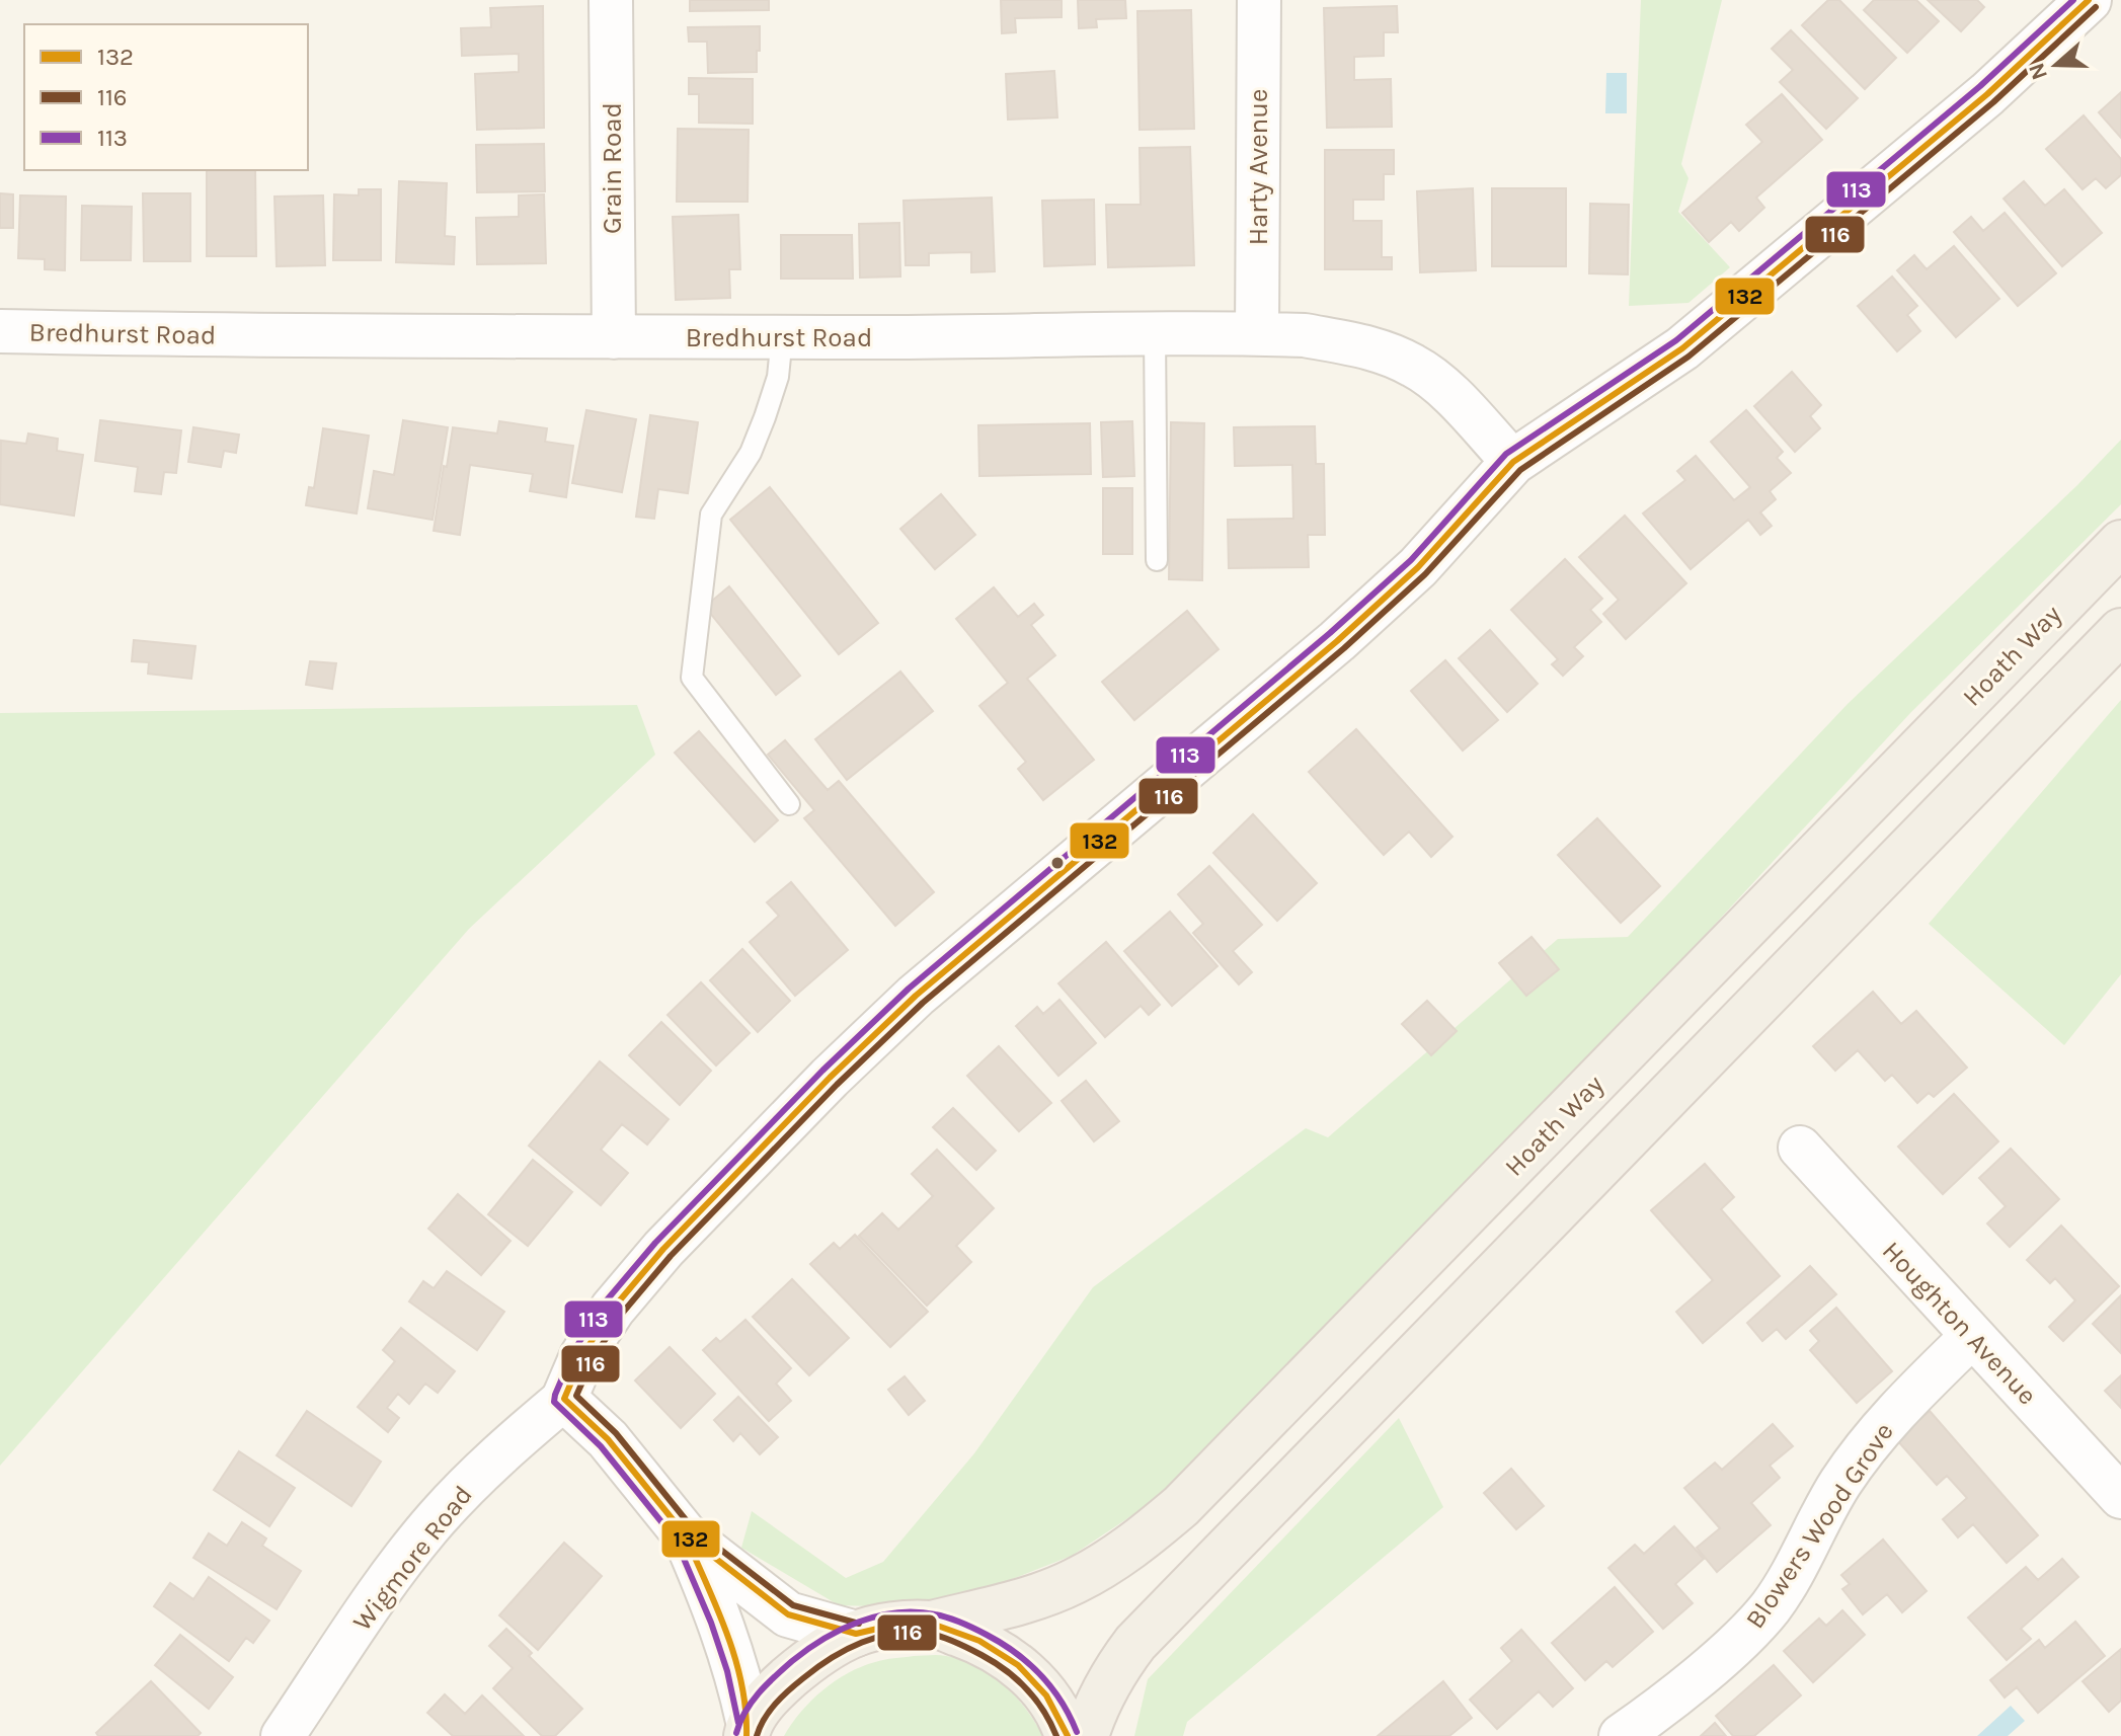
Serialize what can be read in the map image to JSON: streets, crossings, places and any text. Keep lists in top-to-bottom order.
{
  "streets": {
    "main road": ["Hoath Way"],
    "street": [
      "Harty Avenue",
      "Grain Road",
      "Bredhurst Road",
      "Houghton Avenue",
      "Blowers Wood Grove",
      "Wigmore Road"
    ]
  },
  "crossings": [
    ["Harty Avenue", "Bredhurst Road"],
    ["Grain Road", "Bredhurst Road"],
    ["Bredhurst Road", "Wigmore Road"],
    ["Houghton Avenue", "Blowers Wood Grove"]
  ],
  "lines": ["transit line 132", "transit line 113", "transit line 116"],
  "legend": ["132", "116", "113"],
  "north": "left"
}
